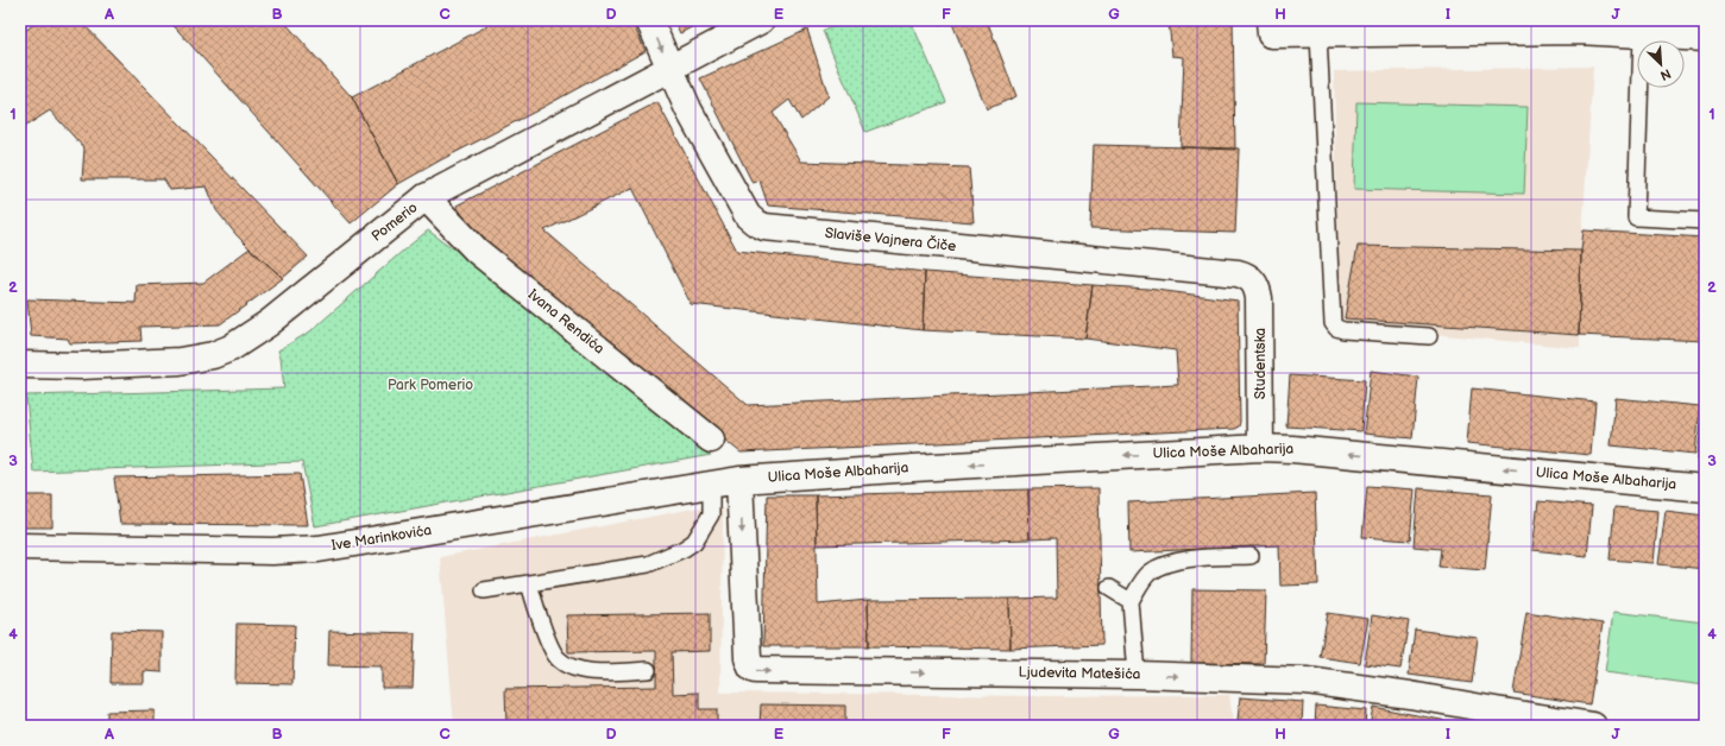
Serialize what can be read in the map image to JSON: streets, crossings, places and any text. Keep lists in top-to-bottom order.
{
  "streets": {
    "street": [
      "Pomerio",
      "Slaviše Vajnera Čiče",
      "Ivana Rendića",
      "Studentska",
      "Ulica Moše Albaharija",
      "Ive Marinkovića",
      "Ljudevita Matešića"
    ]
  },
  "crossings": [
    ["Pomerio", "Slaviše Vajnera Čiče"],
    ["Pomerio", "Ivana Rendića"],
    ["Slaviše Vajnera Čiče", "Studentska"],
    ["Studentska", "Ulica Moše Albaharija"],
    ["Ulica Moše Albaharija", "Ive Marinkovića"],
    ["Ulica Moše Albaharija", "Ljudevita Matešića"],
    ["Ive Marinkovića", "Ljudevita Matešića"]
  ],
  "one_way": ["Ulica Moše Albaharija", "Ljudevita Matešića"],
  "parks": ["Park Pomerio"],
  "north": "bottom right",
  "grid": {
    "columns": [
      "A",
      "B",
      "C",
      "D",
      "E",
      "F",
      "G",
      "H",
      "I",
      "J"
    ],
    "rows": [
      "1",
      "2",
      "3",
      "4"
    ]
  }
}
